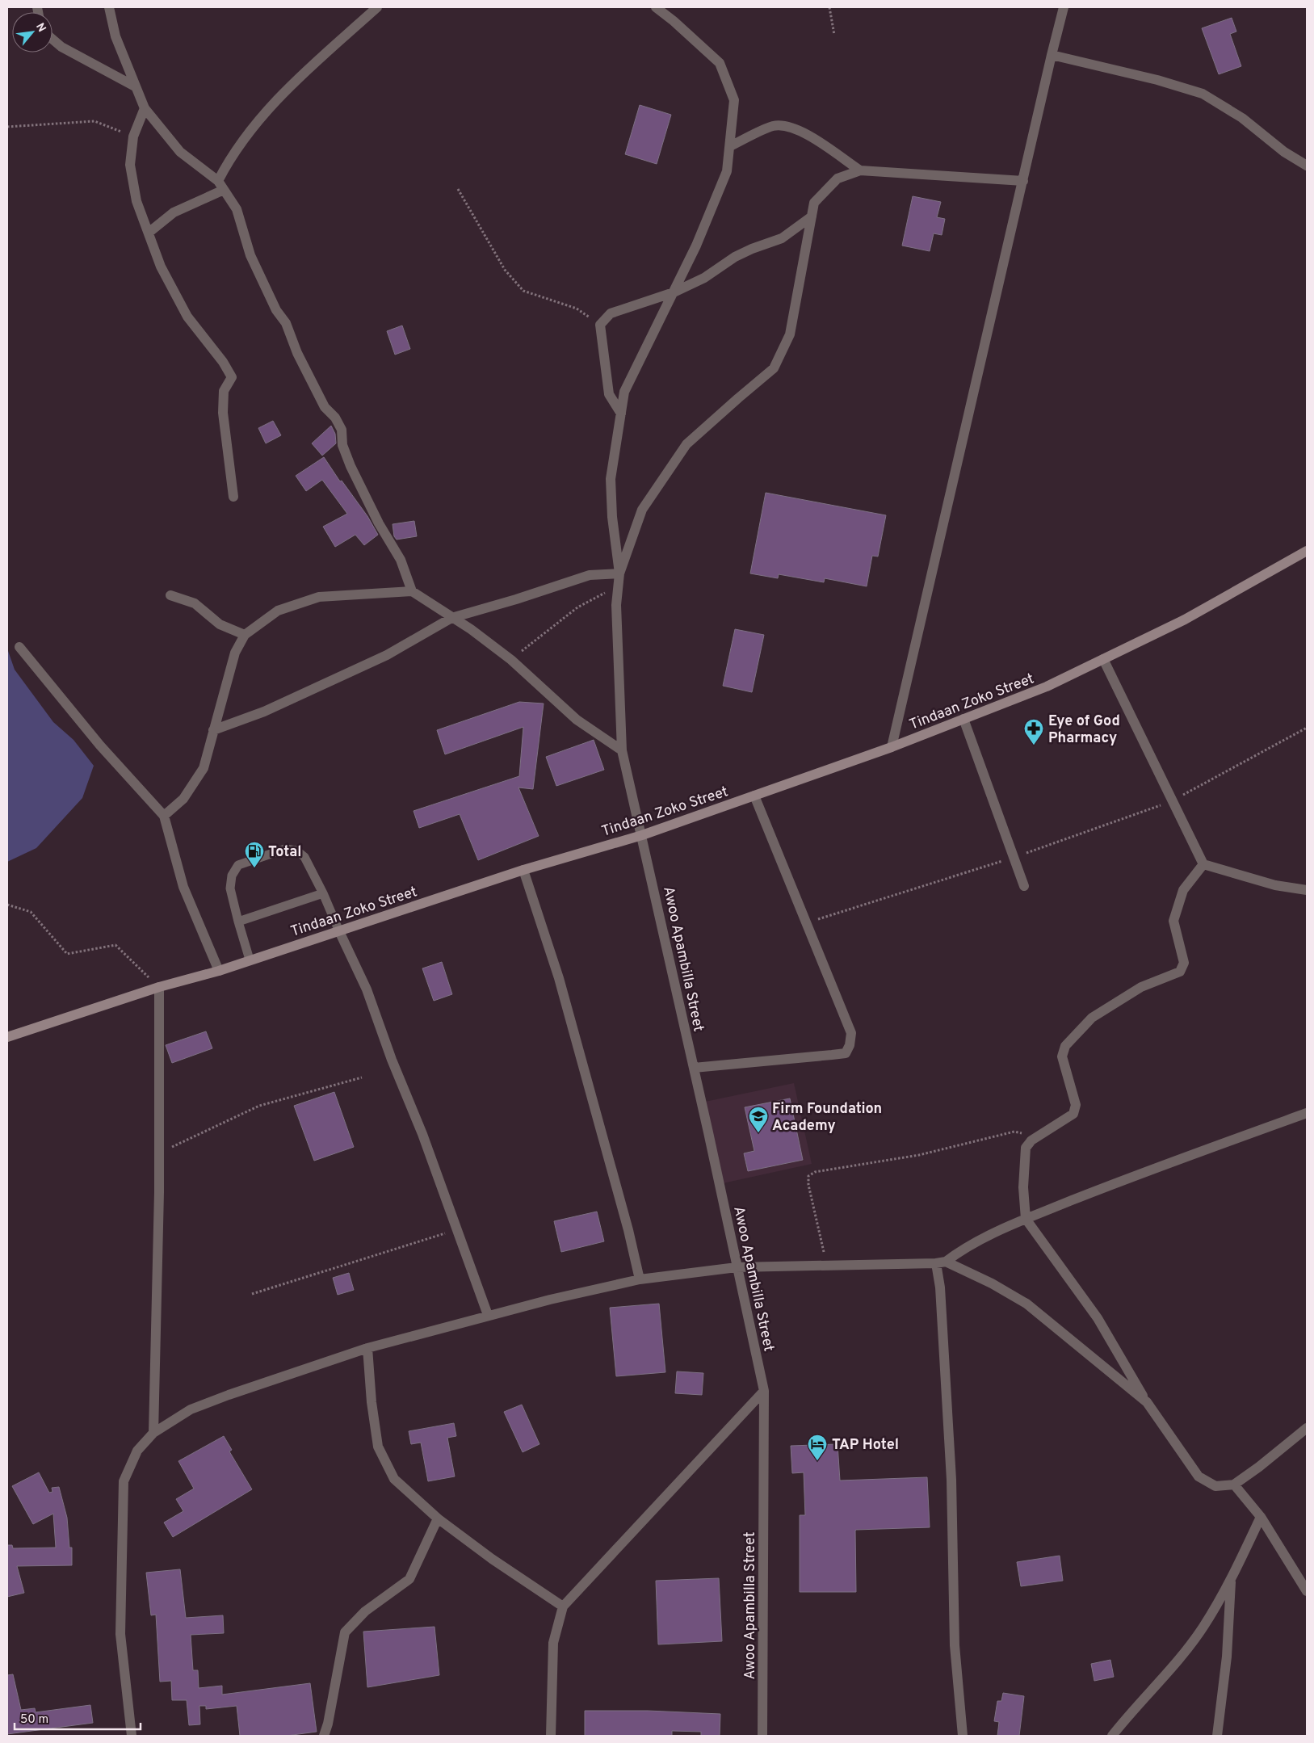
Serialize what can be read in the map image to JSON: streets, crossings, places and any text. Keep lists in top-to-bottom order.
{
  "streets": {
    "main road": ["Tindaan Zoko Street"],
    "street": ["Awoo Apambilla Street"]
  },
  "crossings": [
    ["Tindaan Zoko Street", "Awoo Apambilla Street"]
  ],
  "places": {
    "pharmacy": ["Eye of God Pharmacy"],
    "fuel station": ["Total"],
    "school or university": ["Firm Foundation Academy"],
    "hotel": ["TAP Hotel"]
  },
  "scale_bar": "50 m",
  "north": "top right"
}
